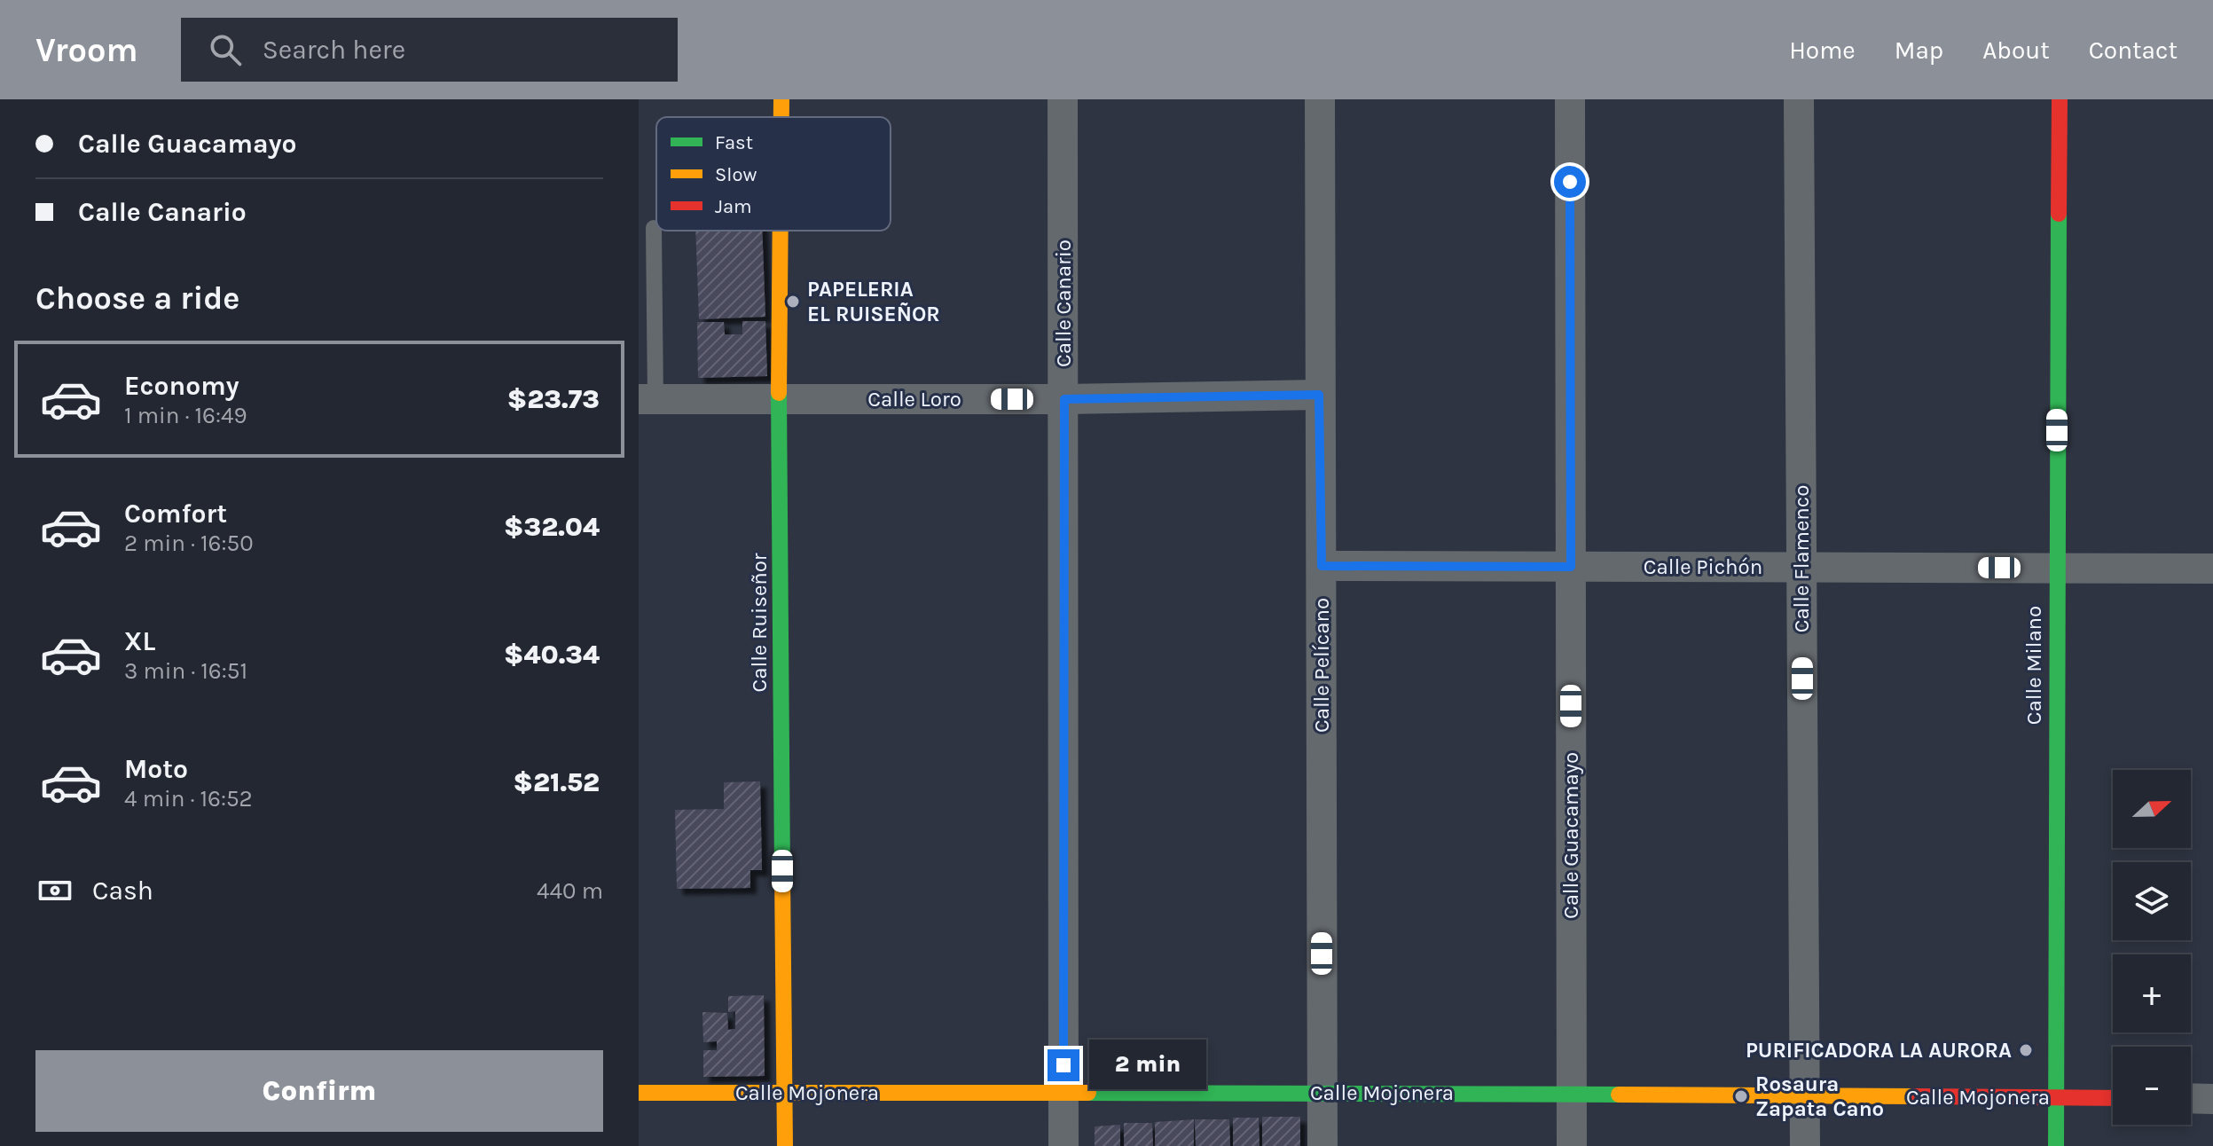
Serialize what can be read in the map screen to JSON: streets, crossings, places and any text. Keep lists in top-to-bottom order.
{
  "streets": {
    "street": [
      "Calle Canario",
      "Calle Loro",
      "Calle Flamenco",
      "Calle Pichón",
      "Calle Ruiseñor",
      "Calle Pelícano",
      "Calle Milano",
      "Calle Guacamayo",
      "Calle Mojonera"
    ]
  },
  "crossings": [
    ["Calle Canario", "Calle Loro"],
    ["Calle Canario", "Calle Mojonera"],
    ["Calle Loro", "Calle Ruiseñor"],
    ["Calle Loro", "Calle Pelícano"],
    ["Calle Flamenco", "Calle Pichón"],
    ["Calle Flamenco", "Calle Mojonera"],
    ["Calle Pichón", "Calle Pelícano"],
    ["Calle Pichón", "Calle Milano"],
    ["Calle Pichón", "Calle Guacamayo"],
    ["Calle Ruiseñor", "Calle Mojonera"],
    ["Calle Pelícano", "Calle Mojonera"],
    ["Calle Milano", "Calle Mojonera"],
    ["Calle Guacamayo", "Calle Mojonera"]
  ],
  "places": ["PAPELERIA EL RUISEÑOR", "PURIFICADORA LA AURORA", "Rosaura Zapata Cano"],
  "legend": ["Fast", "Slow", "Jam"],
  "north": "right",
  "page": {
    "header": "Vroom",
    "search": "Search here",
    "nav": [
      "Home",
      "Map",
      "About",
      "Contact"
    ],
    "banner": ["Calle Guacamayo", "Calle Canario"],
    "heading": "Choose a ride",
    "list": [
      {
        "name": "Economy",
        "note": "1 min · 16:49",
        "value": "$23.73"
      },
      {
        "name": "Comfort",
        "note": "2 min · 16:50",
        "value": "$32.04"
      },
      {
        "name": "XL",
        "note": "3 min · 16:51",
        "value": "$40.34"
      },
      {
        "name": "Moto",
        "note": "4 min · 16:52",
        "value": "$21.52"
      }
    ],
    "map_buttons": ["+", "−"],
    "pay": ["Cash", "440 m"],
    "buttons": "Confirm",
    "bubble": "2 min"
  }
}
